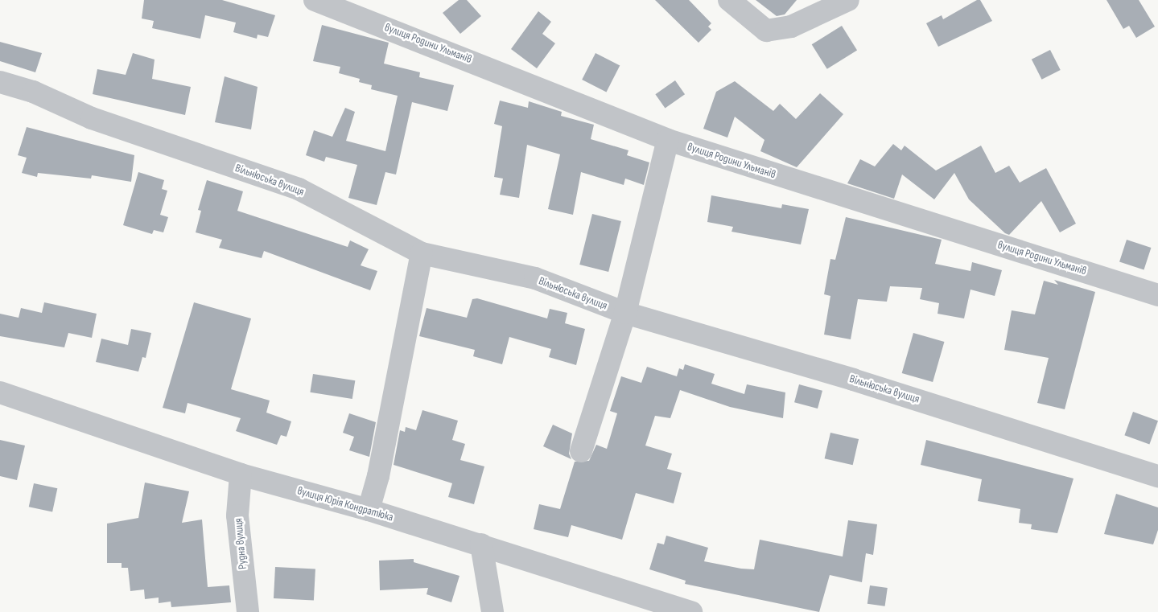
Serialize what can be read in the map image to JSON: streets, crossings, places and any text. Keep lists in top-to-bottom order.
{
  "streets": {
    "street": [
      "вулиця Родини Ульманів",
      "Вільнюська вулиця",
      "вулиця Юрія Кондратюка",
      "Рудна вулиця"
    ]
  },
  "crossings": [
    ["вулиця Юрія Кондратюка", "Рудна вулиця"]
  ]
}
